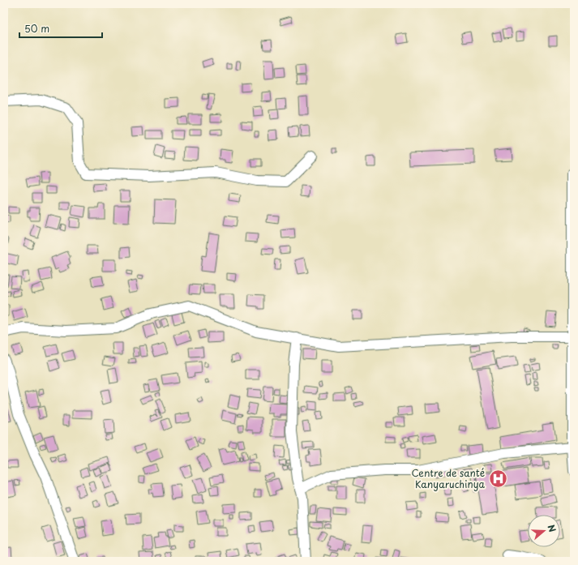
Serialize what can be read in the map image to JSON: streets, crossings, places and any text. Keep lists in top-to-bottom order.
{
  "places": {
    "hospital": ["Centre de santé Kanyaruchinya"]
  },
  "scale_bar": "50 m",
  "north": "right"
}
